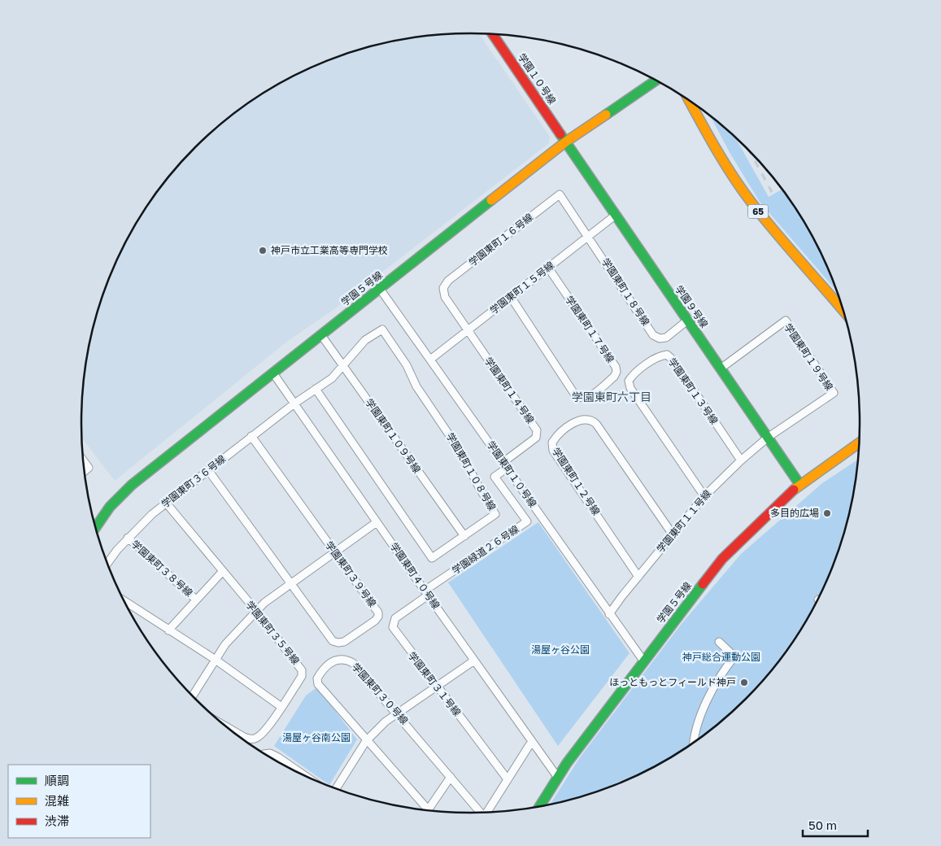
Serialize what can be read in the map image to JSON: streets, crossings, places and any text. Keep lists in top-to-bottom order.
{
  "streets": {
    "street": [
      "学園１０号線",
      "65",
      "学園東町１６号線",
      "学園東町１５号線",
      "学園５号線",
      "学園東町１８号線",
      "学園９号線",
      "学園東町１７号線",
      "学園東町１９号線",
      "学園東町１４号線",
      "学園東町１３号線",
      "学園東町１０９号線",
      "学園東町１０８号線",
      "学園東町１０号線",
      "学園東町３６号線",
      "学園東町１２号線",
      "学園東町１１号線",
      "学園緑道２６号線",
      "学園東町３８号線",
      "学園東町３９号線",
      "学園東町４０号線",
      "学園東町３５号線",
      "学園東町３１号線",
      "学園東町３０号線"
    ]
  },
  "crossings": [
    ["学園１０号線", "学園５号線"],
    ["学園１０号線", "学園９号線"],
    ["学園東町１６号線", "学園東町１５号線"],
    ["学園東町１６号線", "学園東町１８号線"],
    ["学園東町１６号線", "学園東町１４号線"],
    ["学園東町１５号線", "学園東町１８号線"],
    ["学園東町１５号線", "学園９号線"],
    ["学園東町１５号線", "学園東町１７号線"],
    ["学園東町１５号線", "学園東町１４号線"],
    ["学園東町１５号線", "学園東町１０号線"],
    ["学園５号線", "学園９号線"],
    ["学園５号線", "学園東町１０９号線"],
    ["学園５号線", "学園東町１０号線"],
    ["学園５号線", "学園東町４０号線"],
    ["学園東町１８号線", "学園９号線"],
    ["学園９号線", "学園東町１９号線"],
    ["学園９号線", "学園東町１１号線"],
    ["学園東町１９号線", "学園東町１１号線"],
    ["学園東町１４号線", "学園東町１０号線"],
    ["学園東町１４号線", "学園緑道２６号線"],
    ["学園東町１３号線", "学園東町１１号線"],
    ["学園東町１０９号線", "学園東町１０８号線"],
    ["学園東町１０８号線", "学園東町３６号線"],
    ["学園東町１０８号線", "学園東町４０号線"],
    ["学園東町１０号線", "学園東町１１号線"],
    ["学園東町１０号線", "学園緑道２６号線"],
    ["学園東町３６号線", "学園東町３８号線"],
    ["学園東町３６号線", "学園東町３９号線"],
    ["学園東町３６号線", "学園東町４０号線"],
    ["学園東町３６号線", "学園東町３５号線"],
    ["学園東町１２号線", "学園東町１１号線"],
    ["学園緑道２６号線", "学園東町４０号線"],
    ["学園緑道２６号線", "学園東町３１号線"],
    ["学園東町４０号線", "学園東町３１号線"]
  ],
  "districts": ["学園東町六丁目"],
  "parks": ["湯屋ヶ谷公園", "神戸総合運動公園", "湯屋ヶ谷南公園"],
  "places": ["神戸市立工業高等専門学校", "多目的広場", "ほっともっとフィールド神戸"],
  "legend": ["順調", "混雑", "渋滞"],
  "scale_bar": "50 m"
}
